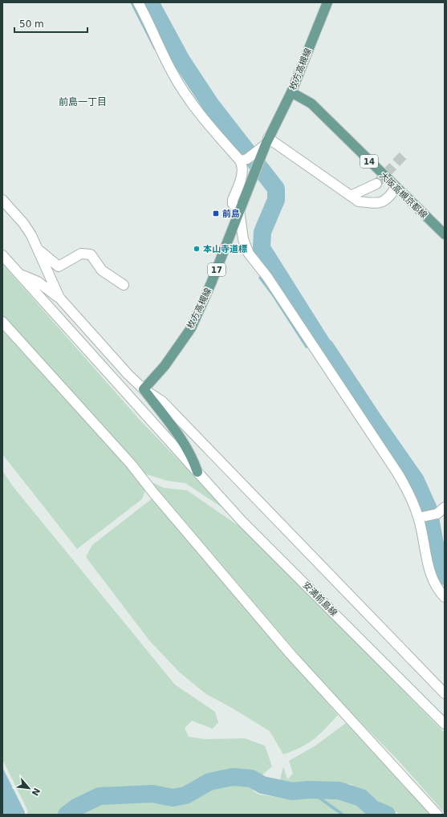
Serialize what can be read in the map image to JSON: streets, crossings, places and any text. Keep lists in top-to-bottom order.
{
  "streets": {
    "main road": [
      "枚方高槻線",
      "14",
      "大阪高槻京都線",
      "17"
    ],
    "street": ["安満前島線"]
  },
  "crossings": [
    ["枚方高槻線", "大阪高槻京都線"]
  ],
  "districts": ["前島一丁目"],
  "places": {
    "transit": ["前島"],
    "other": ["本山寺道標"]
  },
  "scale_bar": "50 m",
  "north": "bottom right"
}
